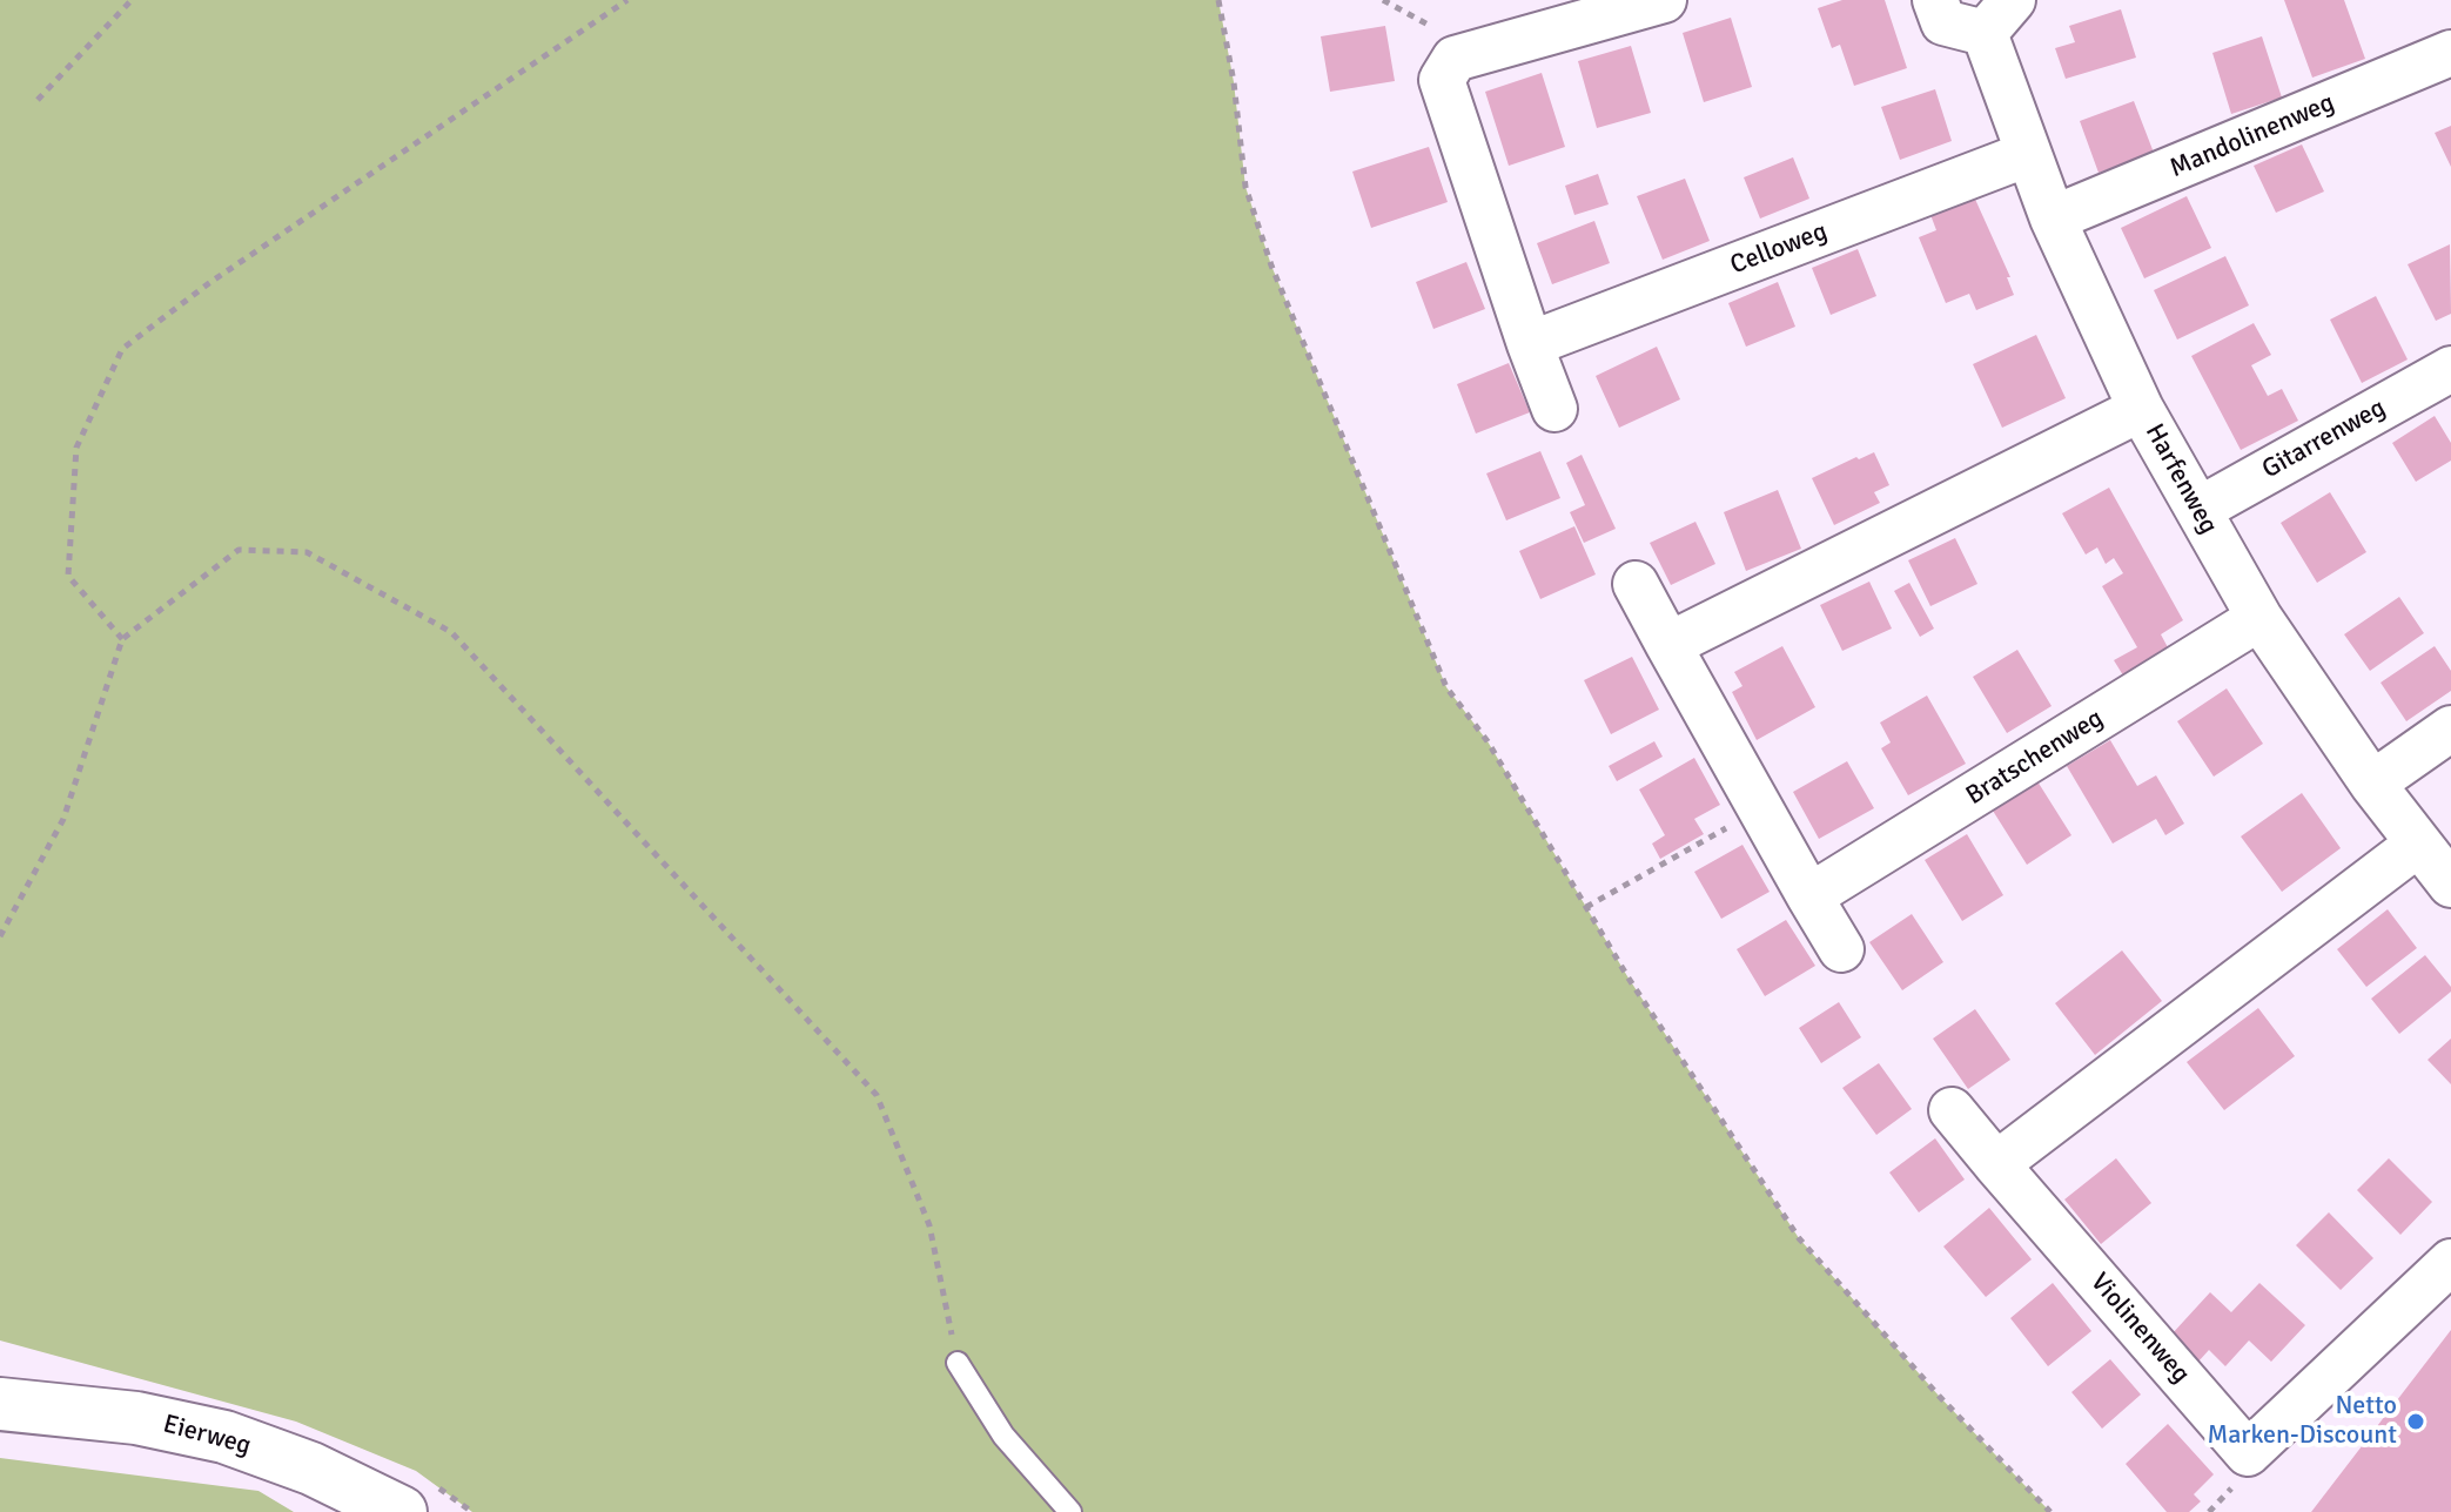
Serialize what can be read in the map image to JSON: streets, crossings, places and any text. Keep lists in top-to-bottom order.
{
  "streets": {
    "street": [
      "Mandolinenweg",
      "Celloweg",
      "Gitarrenweg",
      "Harfenweg",
      "Bratschenweg",
      "Violinenweg",
      "Eierweg"
    ]
  },
  "crossings": [
    ["Mandolinenweg", "Harfenweg"],
    ["Celloweg", "Harfenweg"],
    ["Gitarrenweg", "Harfenweg"],
    ["Harfenweg", "Bratschenweg"]
  ],
  "places": ["Netto Marken-Discount"]
}
